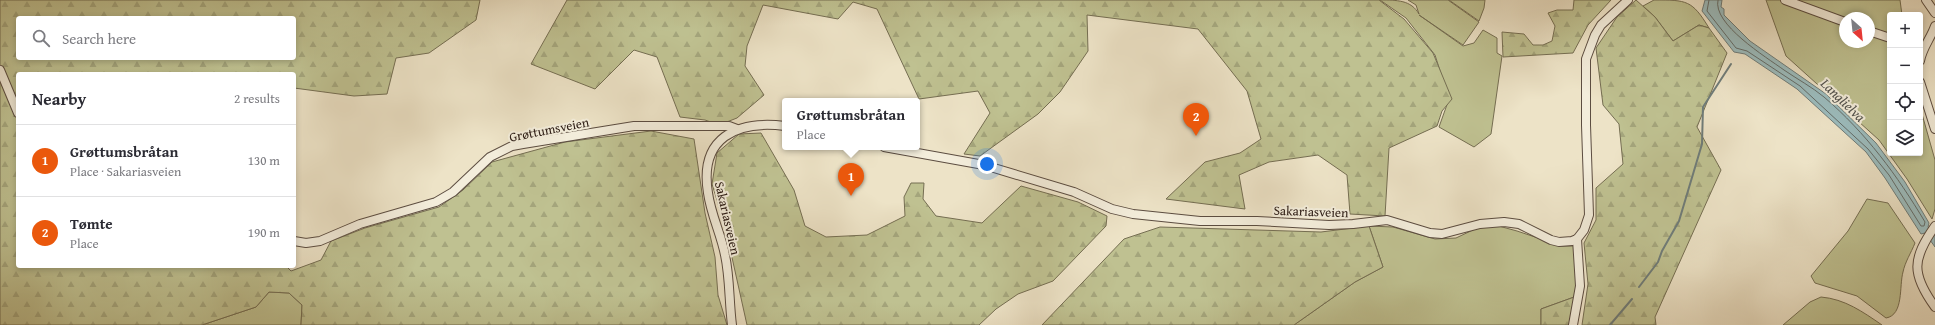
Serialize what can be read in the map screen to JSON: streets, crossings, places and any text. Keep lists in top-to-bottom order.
{
  "streets": {
    "street": ["Grøttumsveien", "Sakariasveien"]
  },
  "crossings": [
    ["Grøttumsveien", "Sakariasveien"]
  ],
  "water": ["Langlielva"],
  "north": "bottom right",
  "page": {
    "map_buttons": ["+", "−"],
    "search": "Search here",
    "heading": ["Nearby", "2 results"],
    "popup": ["Grøttumsbråtan", "Place"],
    "pins": ["2", "1"],
    "list": [
      {
        "mark": "1",
        "name": "Grøttumsbråtan",
        "note": "Place · Sakariasveien",
        "value": "130 m"
      },
      {
        "mark": "2",
        "name": "Tømte",
        "note": "Place",
        "value": "190 m"
      }
    ]
  }
}
